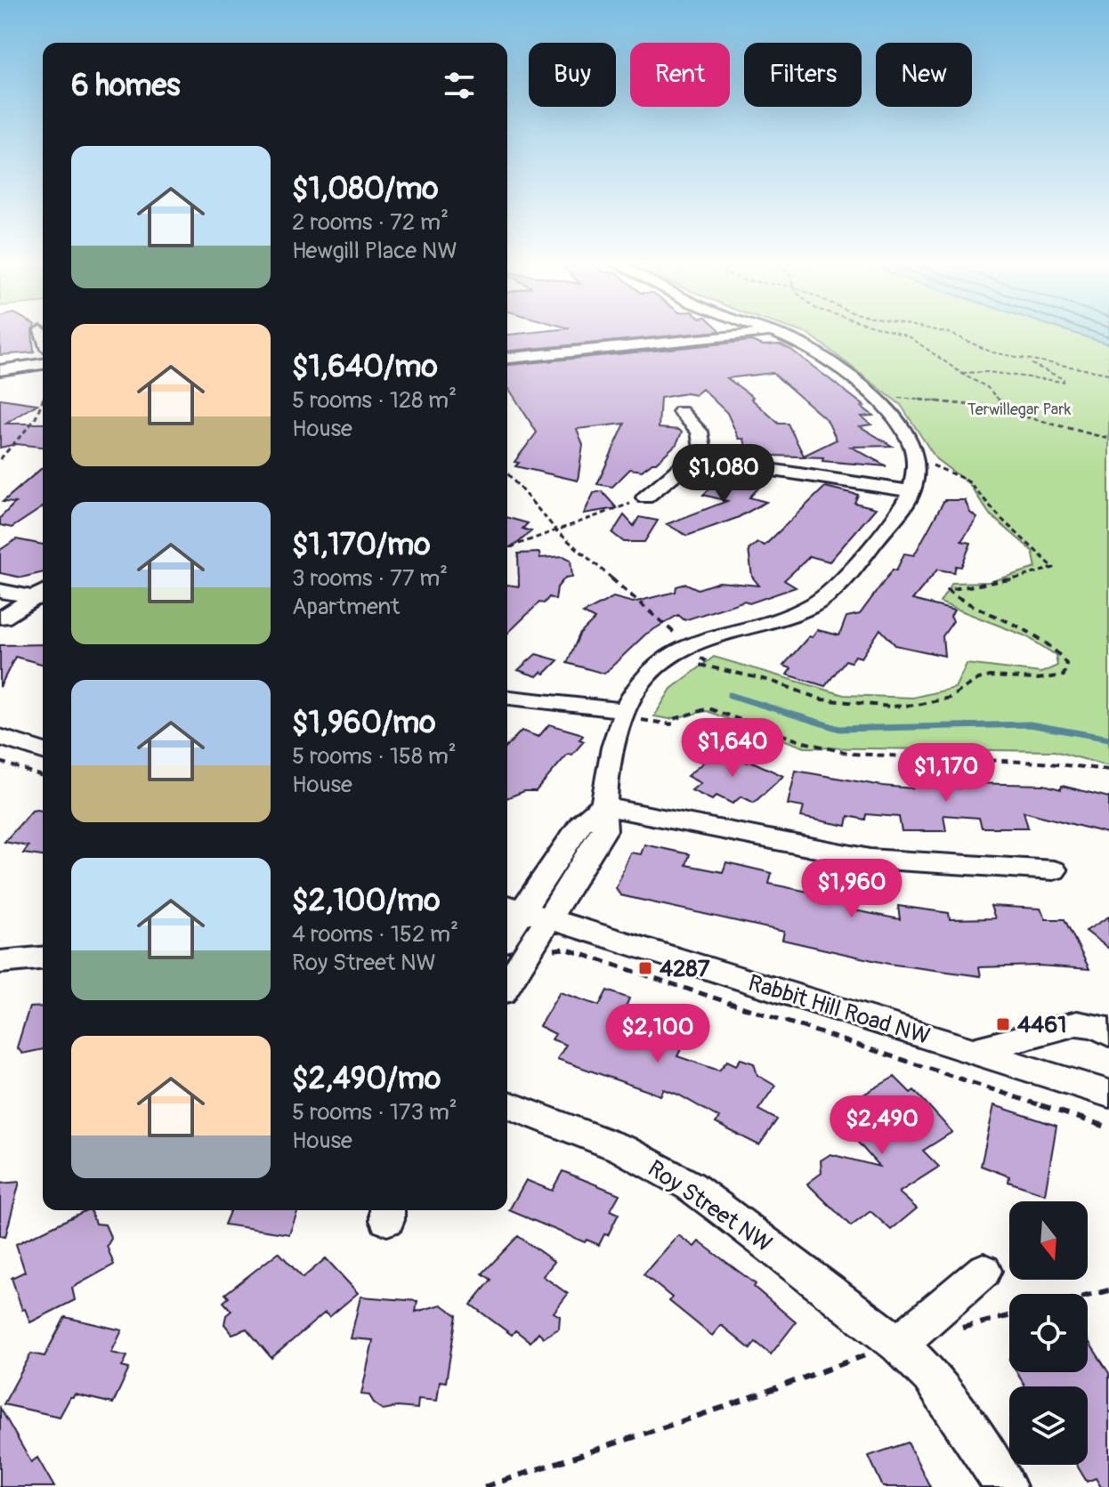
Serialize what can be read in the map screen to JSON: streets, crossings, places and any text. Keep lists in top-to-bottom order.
{
  "streets": {
    "street": ["Rabbit Hill Road NW", "Roy Street NW"]
  },
  "parks": ["Terwillegar Park"],
  "places": {
    "transit": ["4287", "4461"]
  },
  "north": "bottom",
  "page": {
    "chip": [
      "Buy",
      "Rent",
      "Filters",
      "New"
    ],
    "heading": "6 homes",
    "list": [
      {
        "name": "$1,080/mo",
        "note": "2 rooms · 72 m² · Hewgill Place NW"
      },
      {
        "name": "$1,640/mo",
        "note": "5 rooms · 128 m² · House"
      },
      {
        "name": "$1,170/mo",
        "note": "3 rooms · 77 m² · Apartment"
      },
      {
        "name": "$1,960/mo",
        "note": "5 rooms · 158 m² · House"
      },
      {
        "name": "$2,100/mo",
        "note": "4 rooms · 152 m² · Roy Street NW"
      },
      {
        "name": "$2,490/mo",
        "note": "5 rooms · 173 m² · House"
      }
    ],
    "price": [
      "$1,080",
      "$1,640",
      "$1,170",
      "$1,960",
      "$2,100",
      "$2,490"
    ]
  }
}
